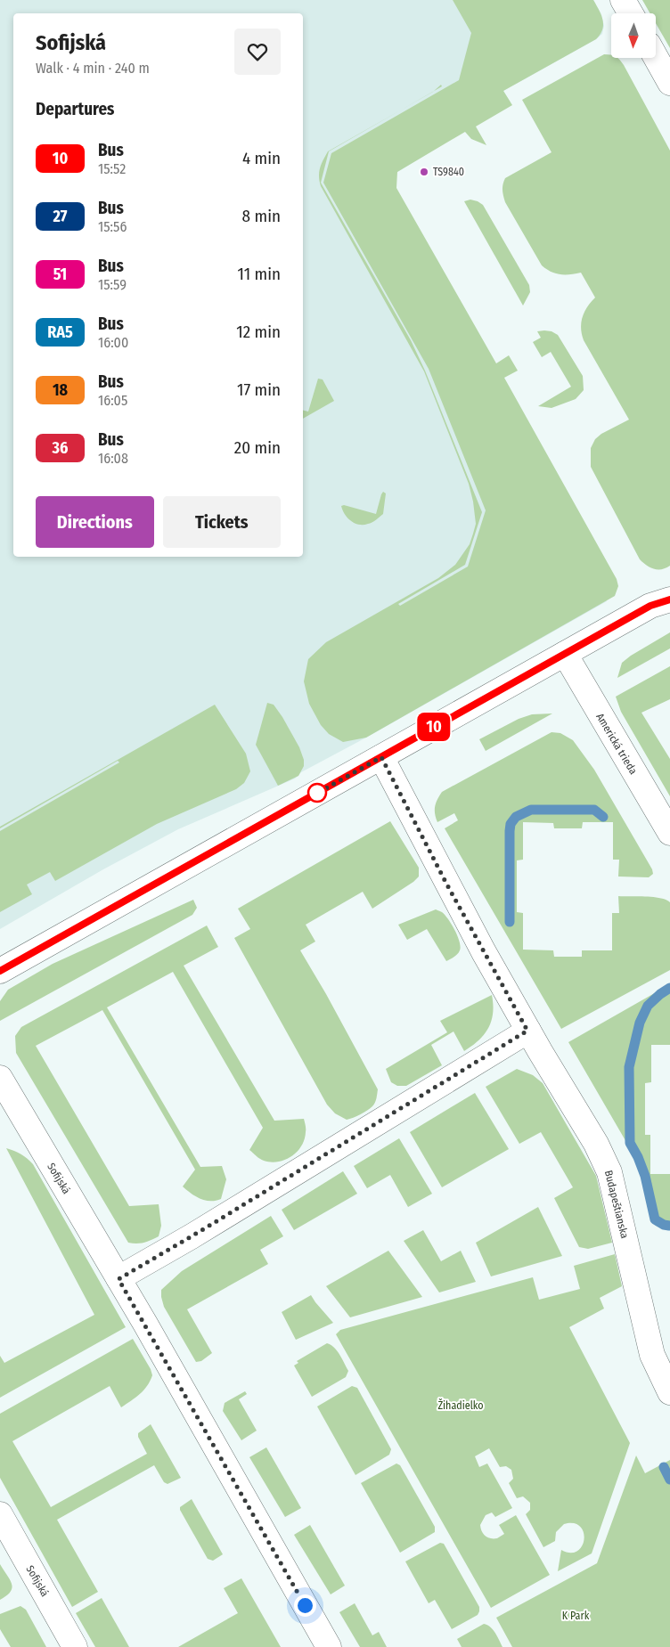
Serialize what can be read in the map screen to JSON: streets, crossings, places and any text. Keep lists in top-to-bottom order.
{
  "streets": {
    "street": ["Americká trieda", "Sofijská", "Budapeštianska"]
  },
  "parks": ["Žihadielko", "K Park"],
  "places": ["TS9840"],
  "lines": ["bus line 10"],
  "north": "bottom",
  "page": {
    "on_map": "10",
    "heading": [
      ["Sofijská", "Walk · 4 min · 240 m"],
      "Departures"
    ],
    "list": [
      {
        "mark": "10",
        "name": "Bus",
        "note": "15:52",
        "value": "4 min"
      },
      {
        "mark": "27",
        "name": "Bus",
        "note": "15:56",
        "value": "8 min"
      },
      {
        "mark": "51",
        "name": "Bus",
        "note": "15:59",
        "value": "11 min"
      },
      {
        "mark": "RA5",
        "name": "Bus",
        "note": "16:00",
        "value": "12 min"
      },
      {
        "mark": "18",
        "name": "Bus",
        "note": "16:05",
        "value": "17 min"
      },
      {
        "mark": "36",
        "name": "Bus",
        "note": "16:08",
        "value": "20 min"
      }
    ],
    "buttons": ["Directions", "Tickets"]
  }
}
